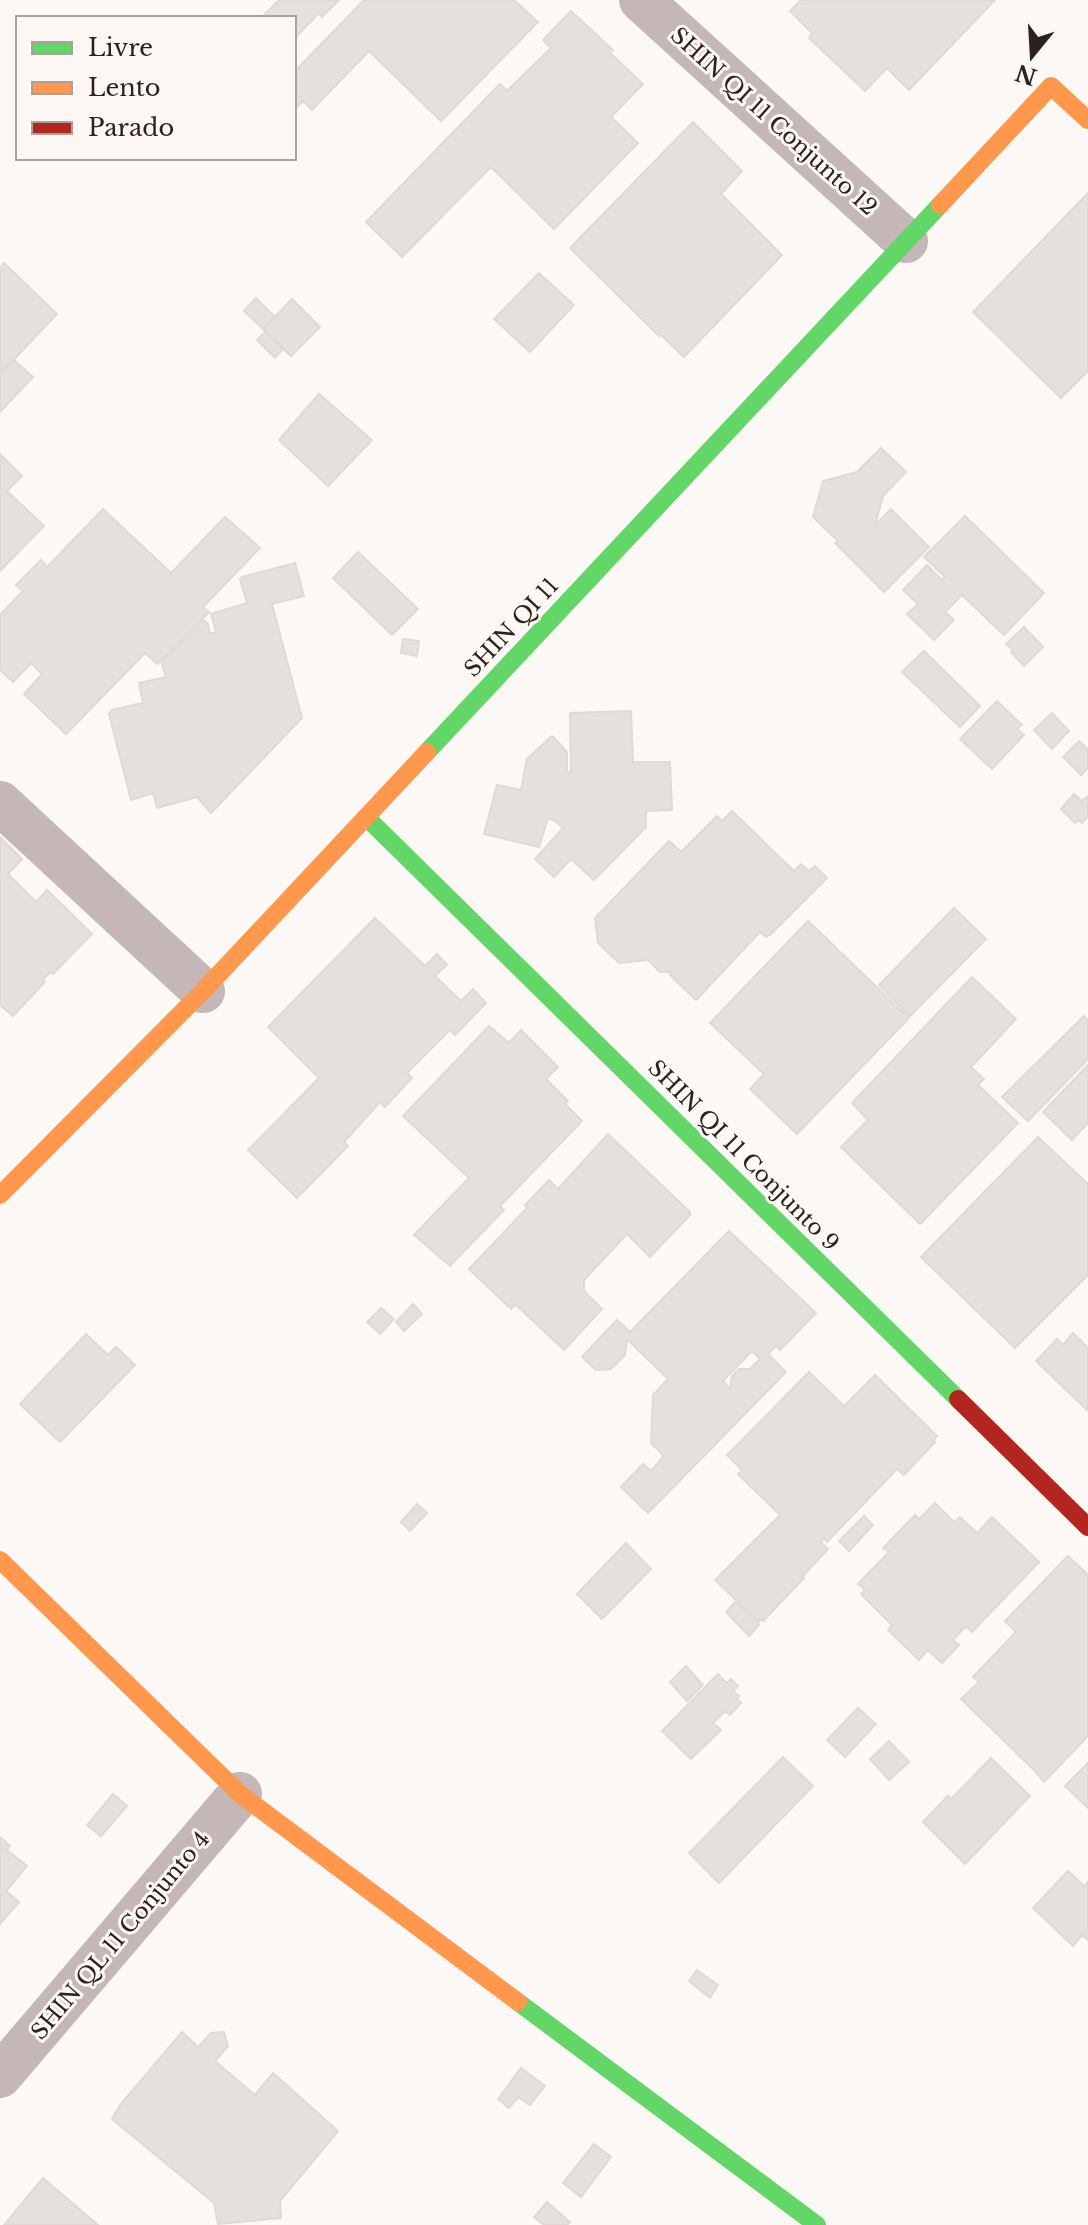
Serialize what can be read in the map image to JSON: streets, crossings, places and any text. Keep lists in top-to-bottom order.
{
  "streets": {
    "street": [
      "SHIN QI 11 Conjunto 12",
      "SHIN QI 11",
      "SHIN QI 11 Conjunto 9",
      "SHIN QL 11 Conjunto 4"
    ]
  },
  "crossings": [
    ["SHIN QI 11 Conjunto 12", "SHIN QI 11"],
    ["SHIN QI 11", "SHIN QI 11 Conjunto 9"]
  ],
  "legend": ["Livre", "Lento", "Parado"],
  "north": "bottom"
}
